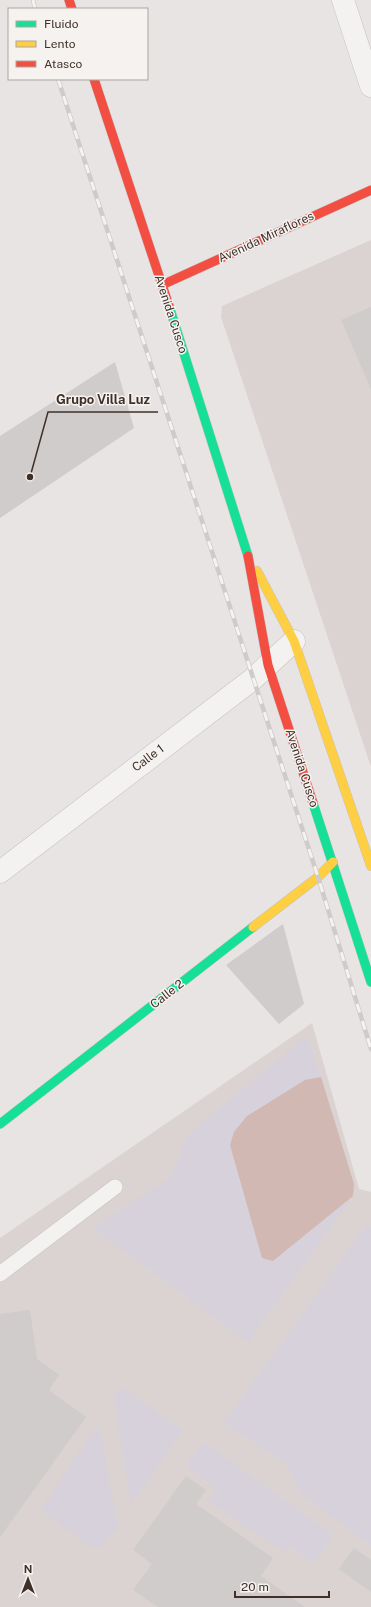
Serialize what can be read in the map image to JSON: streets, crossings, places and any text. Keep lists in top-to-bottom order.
{
  "streets": {
    "main road": ["Avenida Miraflores", "Avenida Cusco", "Calle 2"],
    "street": ["Calle 1"]
  },
  "crossings": [
    ["Avenida Miraflores", "Avenida Cusco"],
    ["Avenida Cusco", "Calle 1"],
    ["Avenida Cusco", "Calle 2"]
  ],
  "places": ["Grupo Villa Luz"],
  "legend": ["Fluido", "Lento", "Atasco"],
  "scale_bar": "20 m",
  "north": "top"
}
